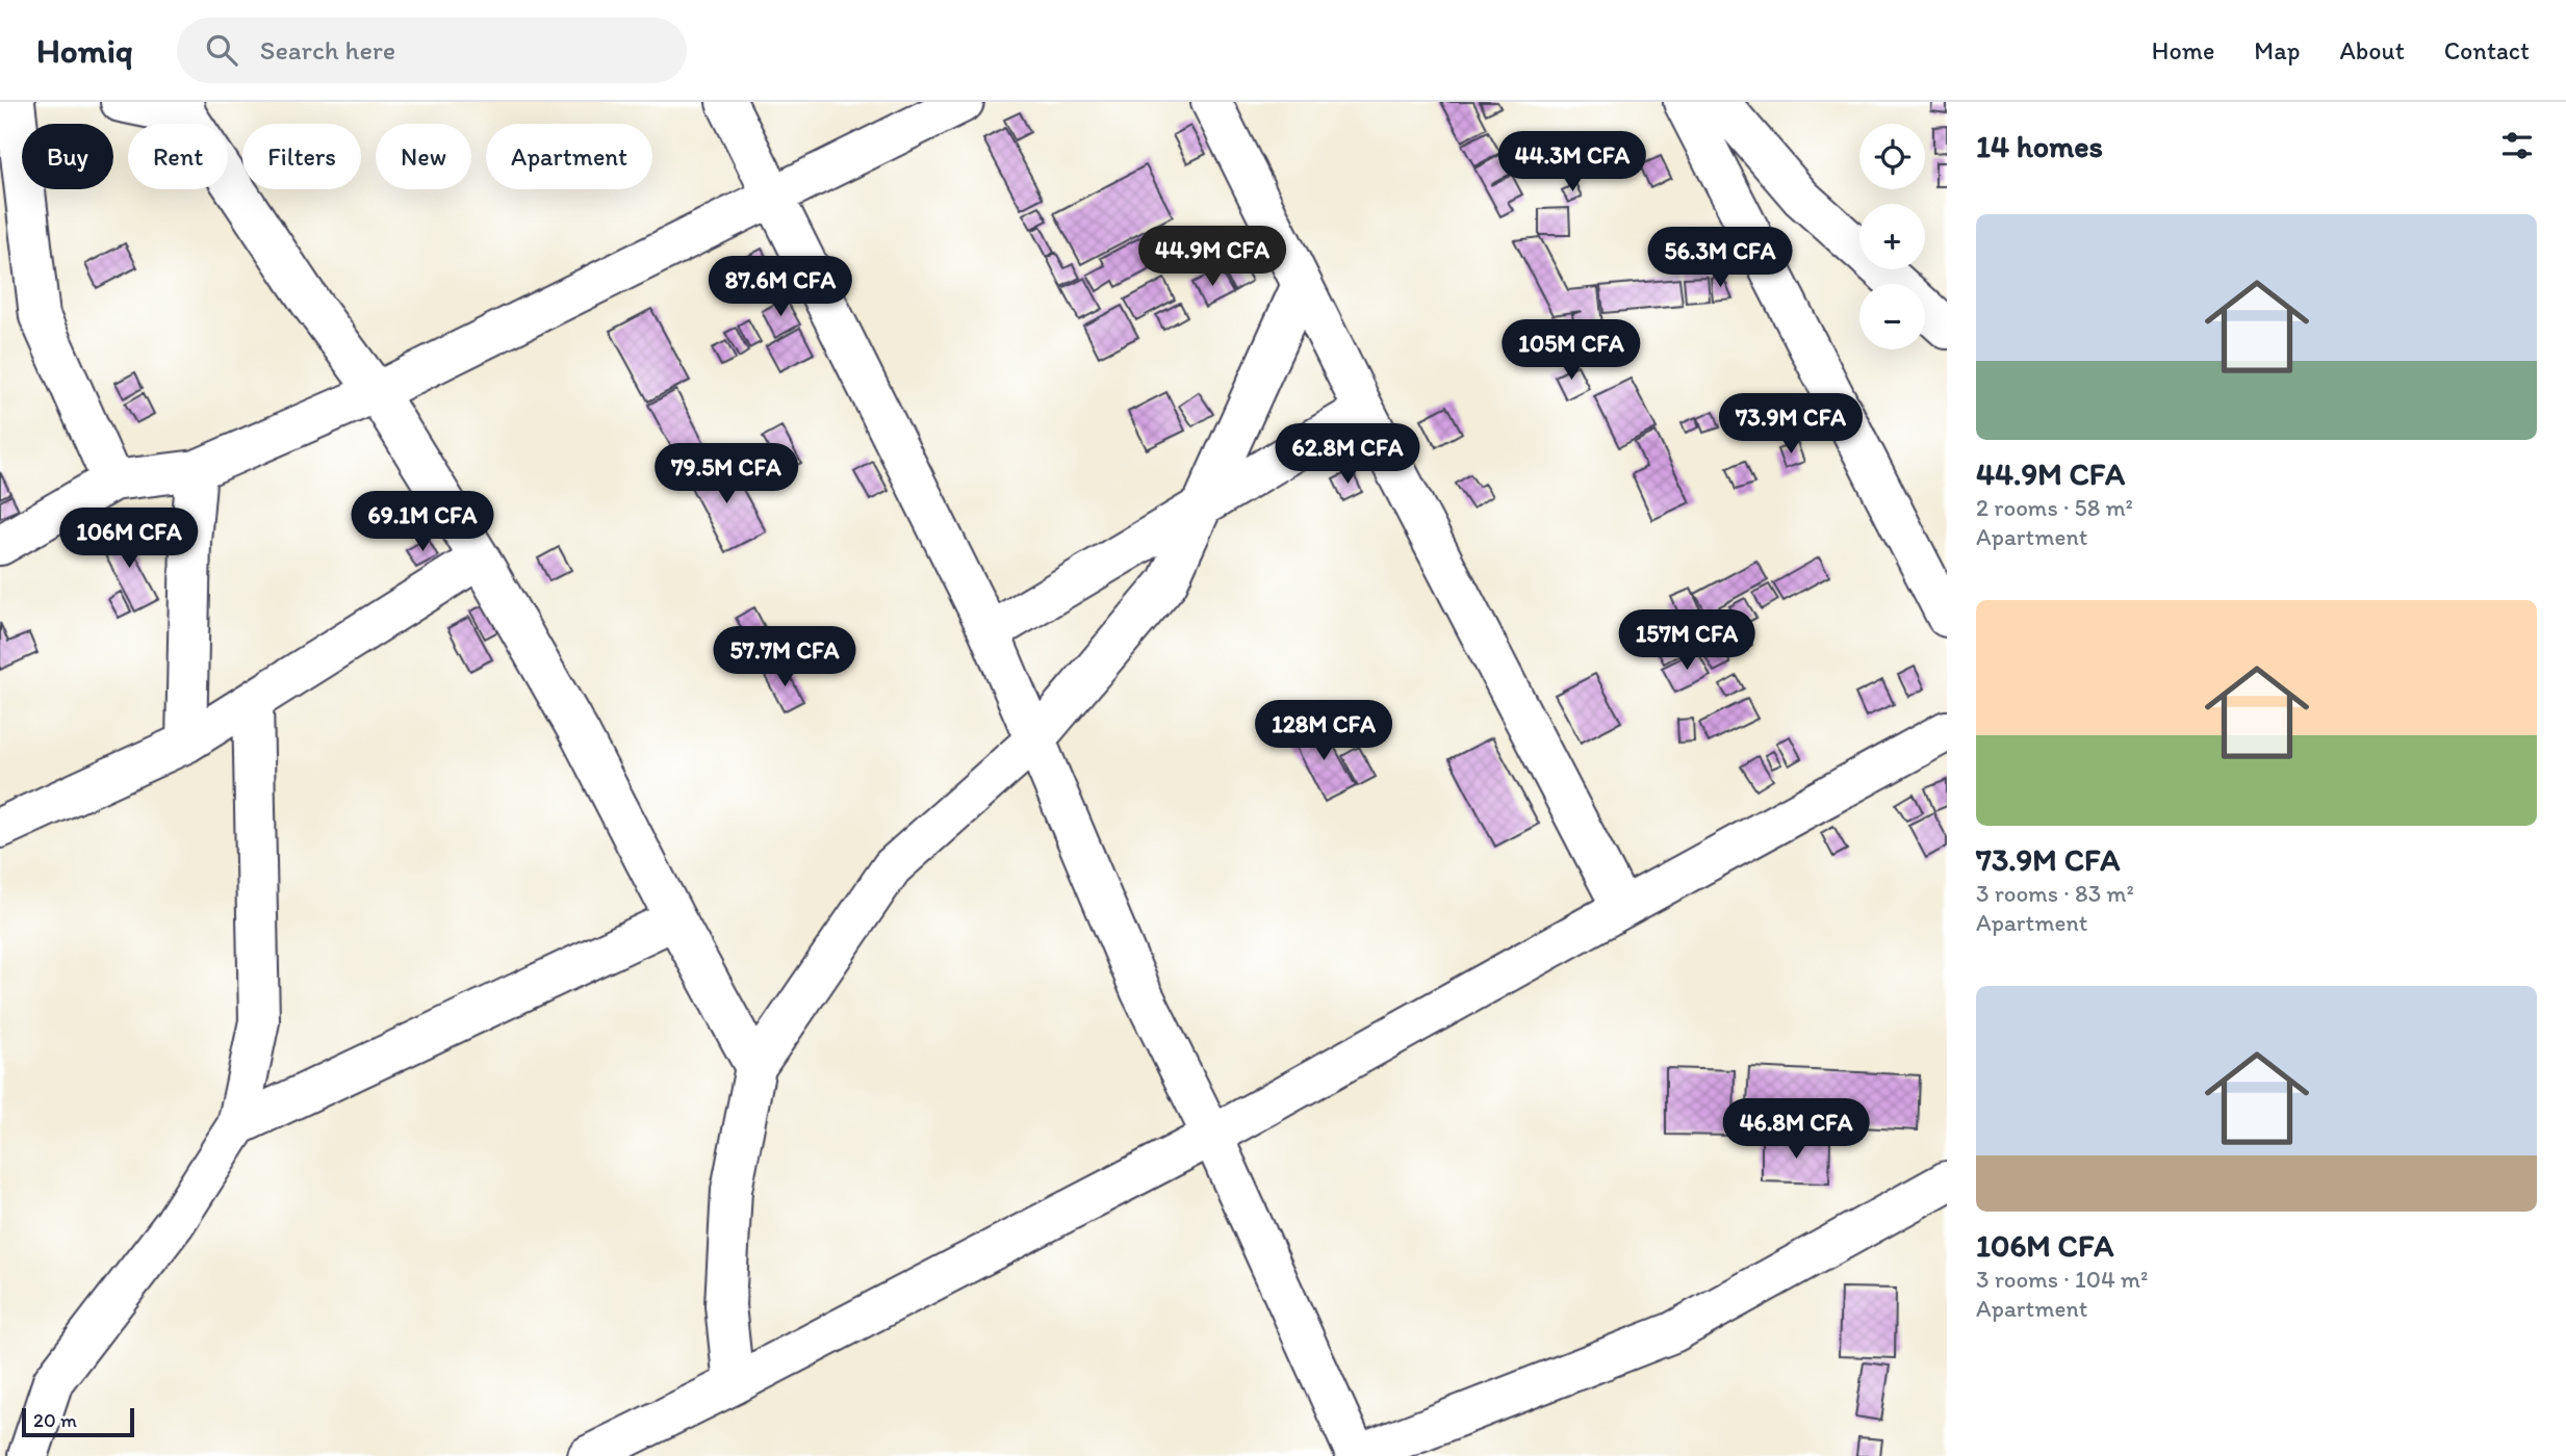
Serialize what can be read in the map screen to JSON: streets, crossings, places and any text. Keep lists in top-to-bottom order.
{
  "scale_bar": "20 m",
  "page": {
    "header": "Homiq",
    "search": "Search here",
    "nav": [
      "Home",
      "Map",
      "About",
      "Contact"
    ],
    "heading": "14 homes",
    "map_buttons": ["+", "−"],
    "chip": [
      "Buy",
      "Rent",
      "Filters",
      "New",
      "Apartment"
    ],
    "price": [
      "44.3M CFA",
      "44.9M CFA",
      "56.3M CFA",
      "87.6M CFA",
      "105M CFA",
      "73.9M CFA",
      "62.8M CFA",
      "79.5M CFA",
      "69.1M CFA",
      "106M CFA",
      "157M CFA",
      "57.7M CFA",
      "128M CFA",
      "46.8M CFA"
    ],
    "list": [
      {
        "name": "44.9M CFA",
        "note": "2 rooms · 58 m² · Apartment"
      },
      {
        "name": "73.9M CFA",
        "note": "3 rooms · 83 m² · Apartment"
      },
      {
        "name": "106M CFA",
        "note": "3 rooms · 104 m² · Apartment"
      }
    ],
    "scale": "20 m"
  }
}
